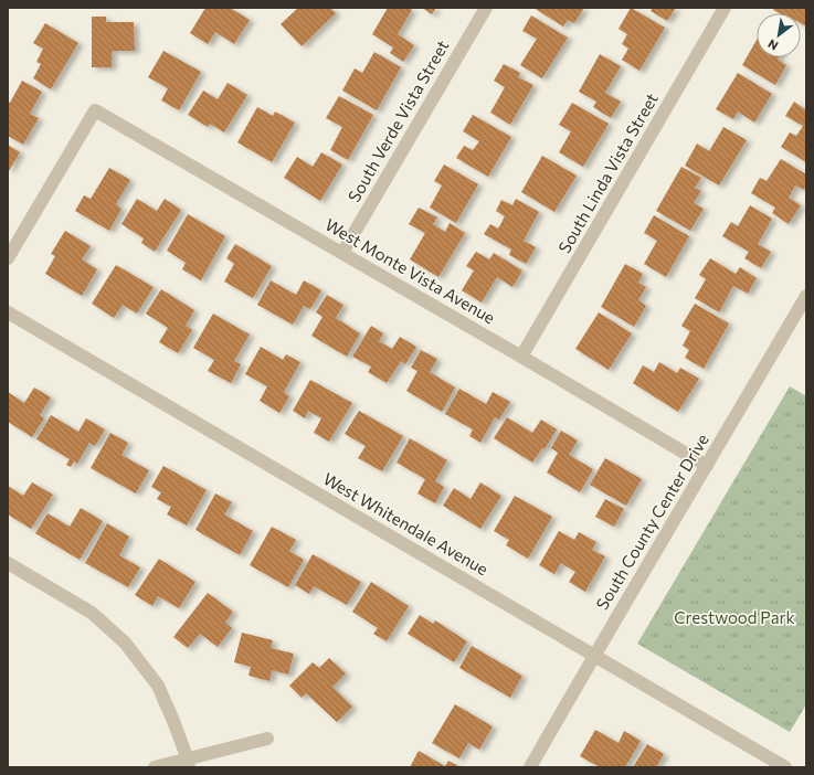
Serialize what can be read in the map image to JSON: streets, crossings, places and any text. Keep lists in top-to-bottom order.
{
  "streets": {
    "street": [
      "South Verde Vista Street",
      "South Linda Vista Street",
      "West Monte Vista Avenue",
      "South County Center Drive",
      "West Whitendale Avenue"
    ]
  },
  "crossings": [
    ["South Verde Vista Street", "West Monte Vista Avenue"],
    ["South Linda Vista Street", "West Monte Vista Avenue"],
    ["West Monte Vista Avenue", "South County Center Drive"],
    ["South County Center Drive", "West Whitendale Avenue"]
  ],
  "parks": ["Crestwood Park"],
  "north": "bottom left"
}
